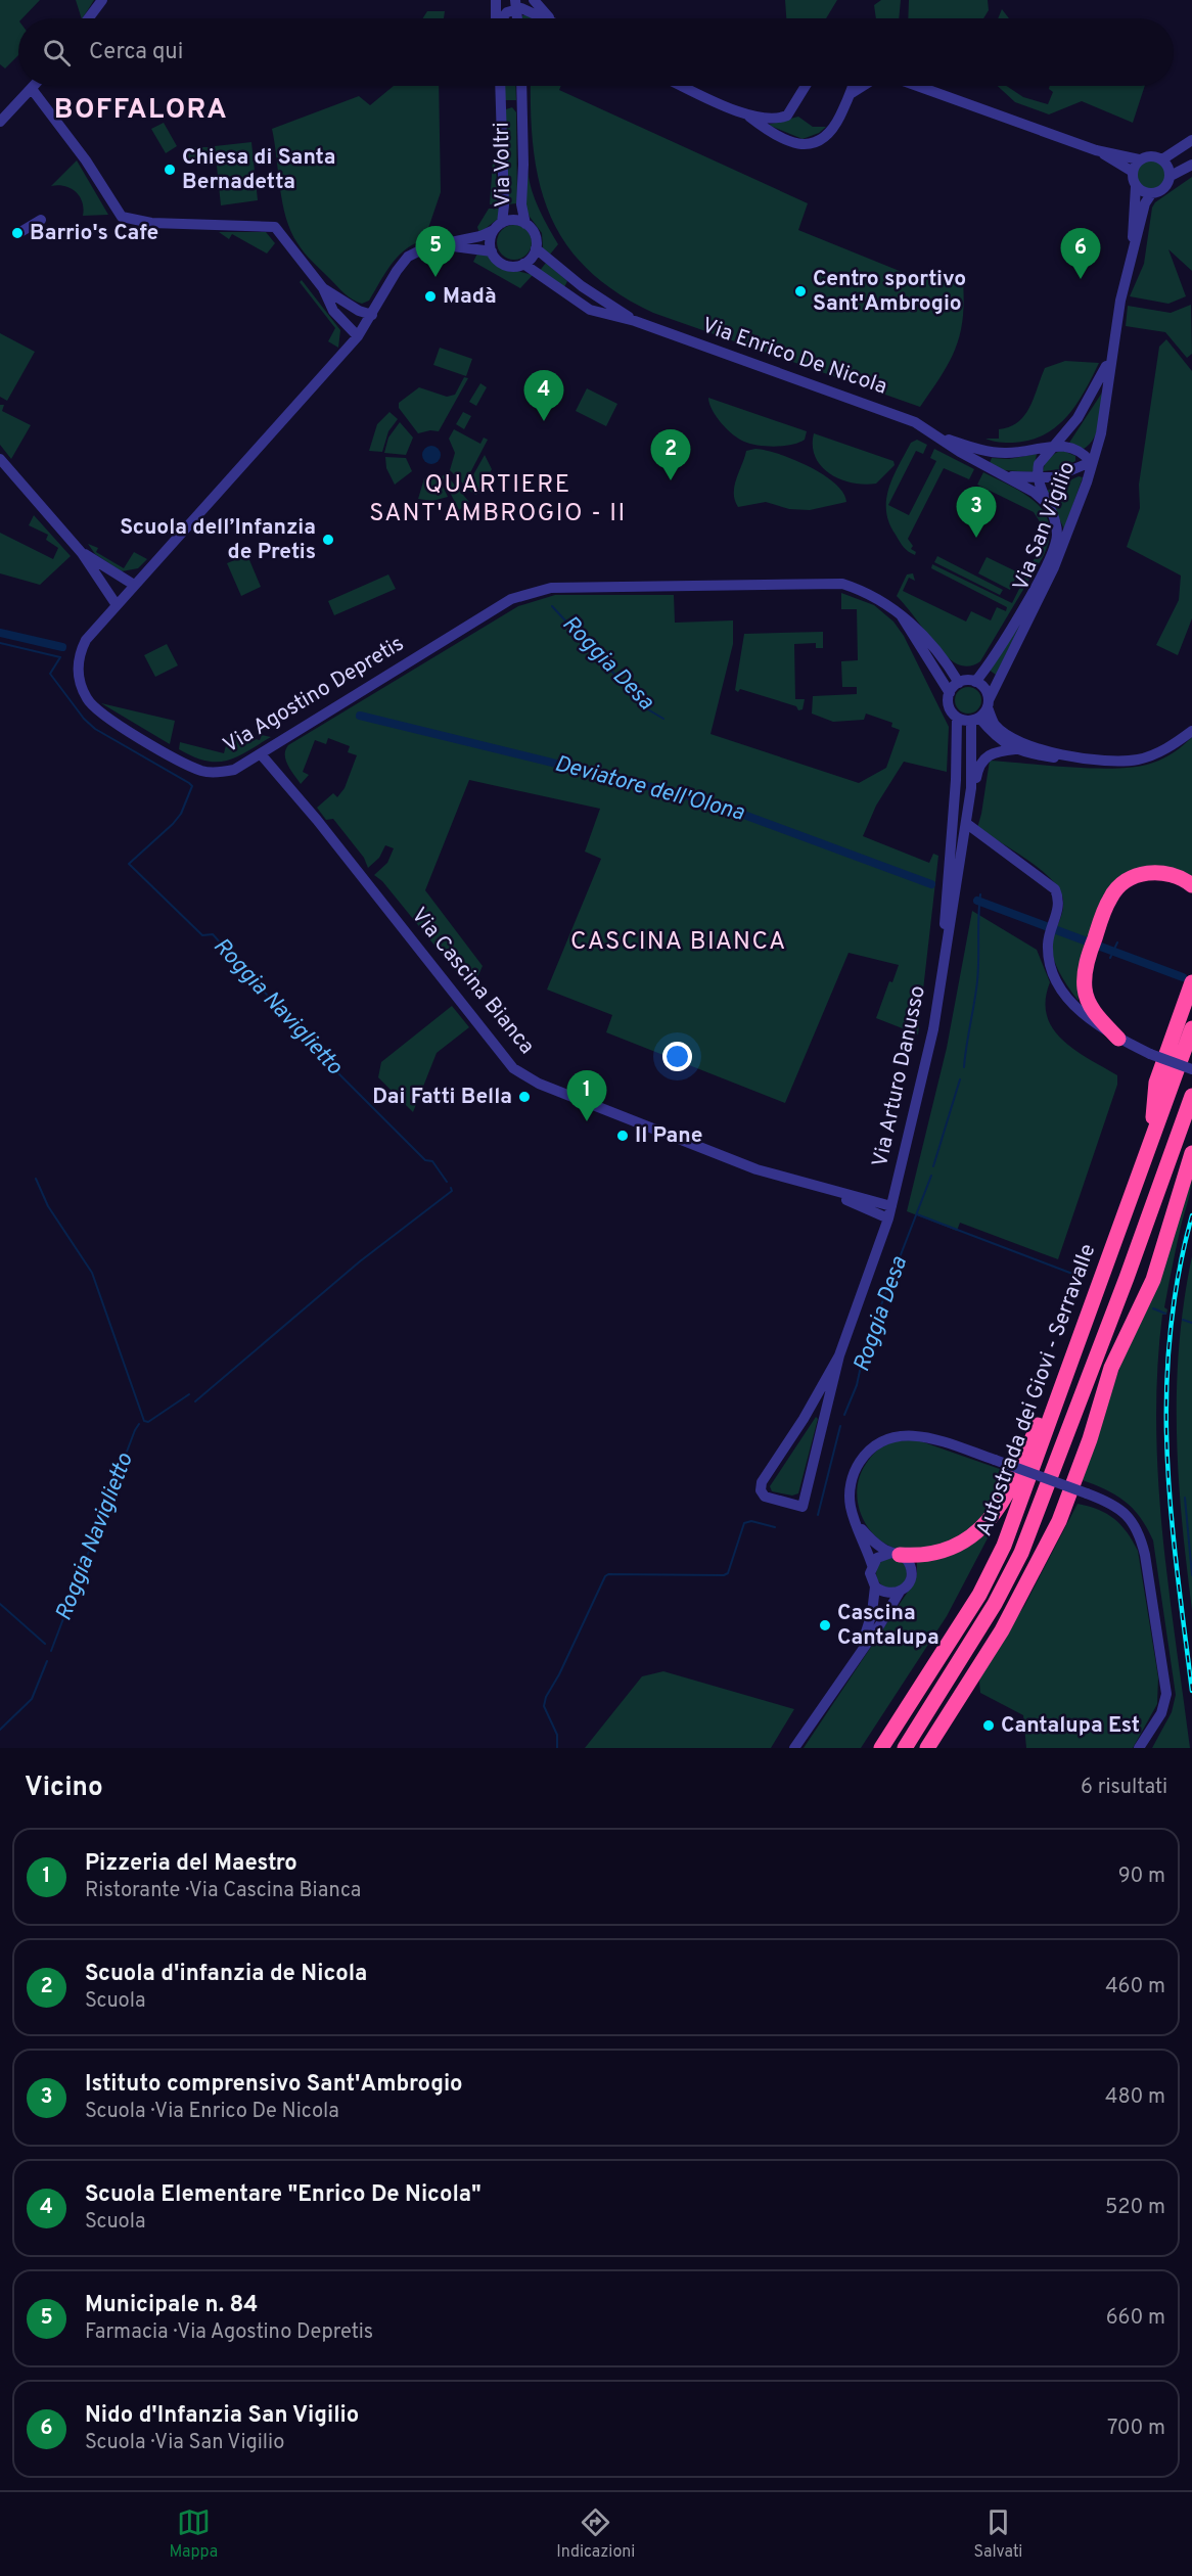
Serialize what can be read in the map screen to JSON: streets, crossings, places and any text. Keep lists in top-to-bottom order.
{
  "streets": {
    "highway": ["Autostrada dei Giovi - Serravalle"],
    "street": [
      "Via Voltri",
      "Via Enrico De Nicola",
      "Via San Vigilio",
      "Via Agostino Depretis",
      "Via Cascina Bianca",
      "Via Arturo Danusso"
    ]
  },
  "crossings": [
    ["Via Voltri", "Via Enrico De Nicola"],
    ["Via Voltri", "Via Agostino Depretis"],
    ["Via Enrico De Nicola", "Via San Vigilio"],
    ["Via Enrico De Nicola", "Via Agostino Depretis"],
    ["Via San Vigilio", "Via Agostino Depretis"],
    ["Via San Vigilio", "Via Arturo Danusso"],
    ["Via Agostino Depretis", "Via Cascina Bianca"],
    ["Via Agostino Depretis", "Via Arturo Danusso"],
    ["Via Cascina Bianca", "Via Arturo Danusso"]
  ],
  "districts": ["BOFFALORA", "QUARTIERE SANT'AMBROGIO - II", "CASCINA BIANCA"],
  "water": ["Roggia Desa", "Deviatore dell'Olona", "Roggia Naviglietto"],
  "places": [
    "Chiesa di Santa Bernadetta",
    "Barrio's Cafe",
    "Centro sportivo Sant'Ambrogio",
    "Madà",
    "Scuola dell’Infanzia de Pretis",
    "Dai Fatti Bella",
    "Il Pane",
    "Cascina Cantalupa",
    "Cantalupa Est"
  ],
  "page": {
    "search": "Cerca qui",
    "pins": [
      "5",
      "6",
      "4",
      "2",
      "3",
      "1"
    ],
    "heading": ["Vicino", "6 risultati"],
    "list": [
      {
        "mark": "1",
        "name": "Pizzeria del Maestro",
        "note": "Ristorante · Via Cascina Bianca",
        "value": "90 m"
      },
      {
        "mark": "2",
        "name": "Scuola d'infanzia de Nicola",
        "note": "Scuola",
        "value": "460 m"
      },
      {
        "mark": "3",
        "name": "Istituto comprensivo Sant'Ambrogio",
        "note": "Scuola · Via Enrico De Nicola",
        "value": "480 m"
      },
      {
        "mark": "4",
        "name": "Scuola Elementare \"Enrico De Nicola\"",
        "note": "Scuola",
        "value": "520 m"
      },
      {
        "mark": "5",
        "name": "Municipale n. 84",
        "note": "Farmacia · Via Agostino Depretis",
        "value": "660 m"
      },
      {
        "mark": "6",
        "name": "Nido d'Infanzia San Vigilio",
        "note": "Scuola · Via San Vigilio",
        "value": "700 m"
      }
    ],
    "nav": ["Mappa", "Indicazioni", "Salvati"]
  }
}
